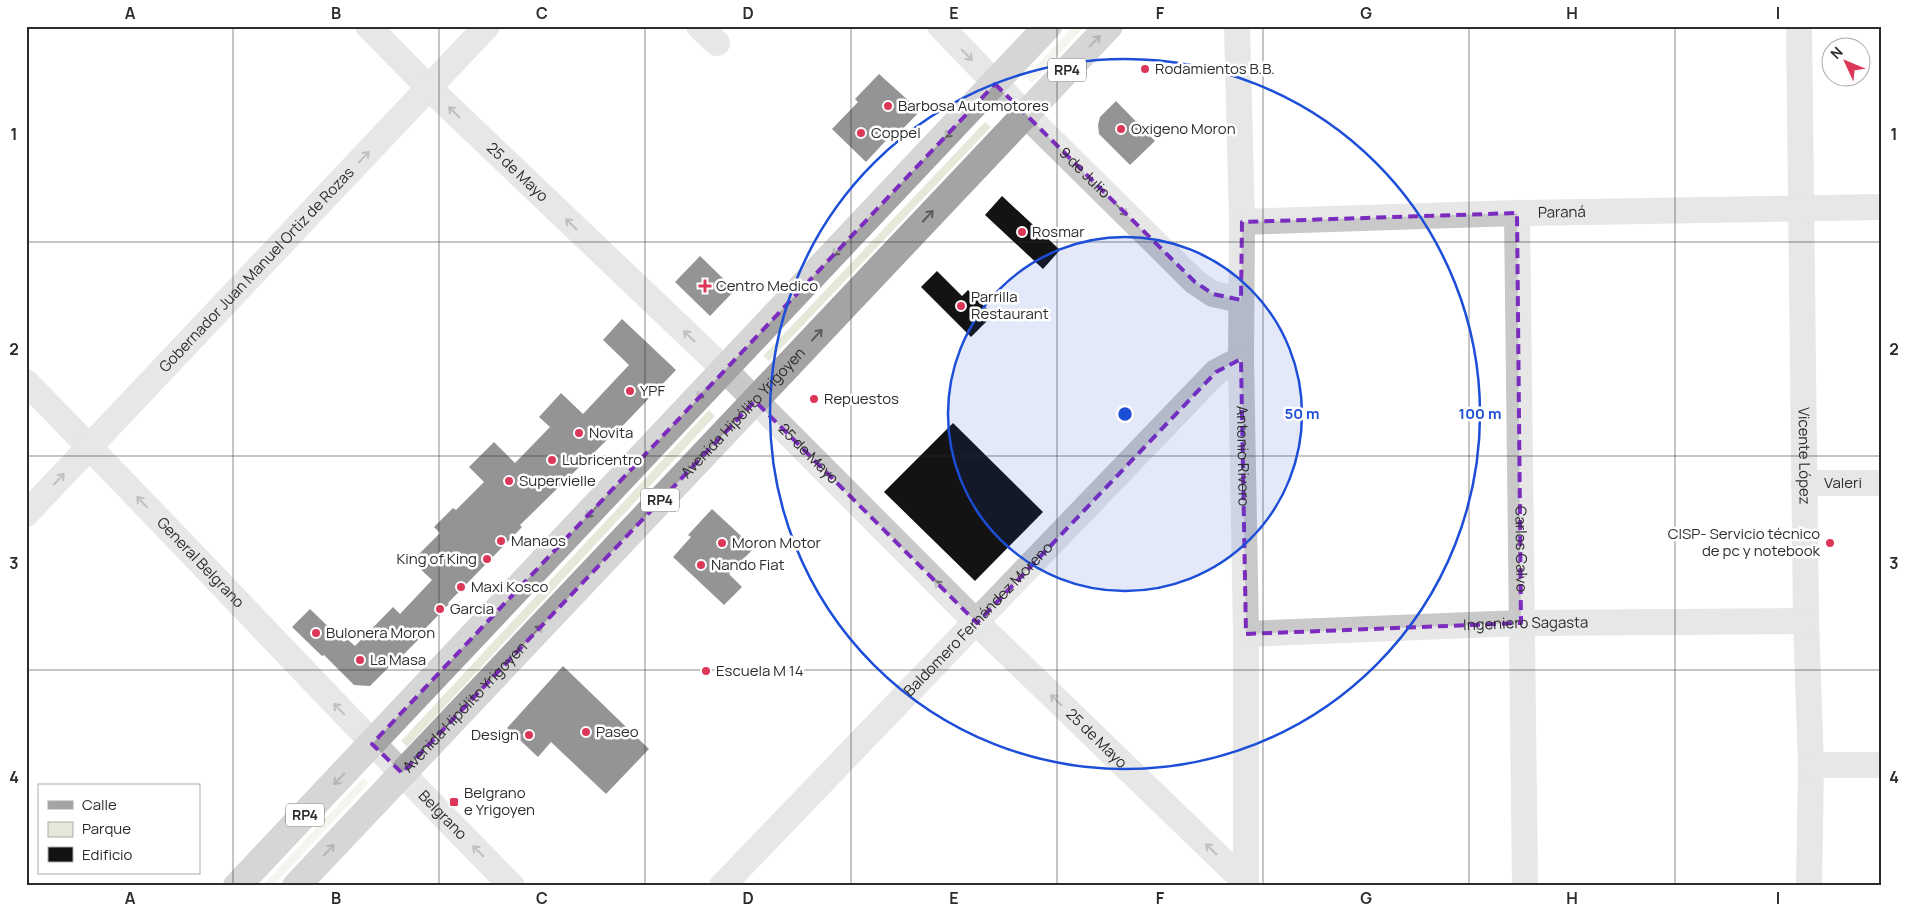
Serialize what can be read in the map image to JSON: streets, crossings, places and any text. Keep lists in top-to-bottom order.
{
  "streets": {
    "main road": ["RP4", "Avenida Hipólito Yrigoyen"],
    "street": [
      "25 de Mayo",
      "9 de Julio",
      "Paraná",
      "Gobernador Juan Manuel Ortiz de Rozas",
      "Antonio Rivero",
      "Vicente López",
      "Valeri",
      "Carlos Calvo",
      "General Belgrano",
      "Baldomero Fernández Moreno",
      "Ingeniero Sagasta",
      "Belgrano"
    ]
  },
  "crossings": [
    ["RP4", "25 de Mayo"],
    ["RP4", "9 de Julio"],
    ["RP4", "General Belgrano"],
    ["RP4", "Belgrano"],
    ["25 de Mayo", "Gobernador Juan Manuel Ortiz de Rozas"],
    ["25 de Mayo", "Avenida Hipólito Yrigoyen"],
    ["25 de Mayo", "Antonio Rivero"],
    ["25 de Mayo", "Baldomero Fernández Moreno"],
    ["9 de Julio", "Avenida Hipólito Yrigoyen"],
    ["9 de Julio", "Antonio Rivero"],
    ["Paraná", "Antonio Rivero"],
    ["Paraná", "Vicente López"],
    ["Paraná", "Carlos Calvo"],
    ["Gobernador Juan Manuel Ortiz de Rozas", "General Belgrano"],
    ["Avenida Hipólito Yrigoyen", "Belgrano"],
    ["Antonio Rivero", "Baldomero Fernández Moreno"],
    ["Antonio Rivero", "Ingeniero Sagasta"],
    ["Vicente López", "Valeri"],
    ["Vicente López", "Ingeniero Sagasta"],
    ["Carlos Calvo", "Ingeniero Sagasta"],
    ["General Belgrano", "Belgrano"]
  ],
  "one_way": [
    "25 de Mayo",
    "9 de Julio",
    "Gobernador Juan Manuel Ortiz de Rozas",
    "General Belgrano",
    "Belgrano"
  ],
  "places": {
    "other": [
      "Rodamientos B.B.",
      "Barbosa Automotores",
      "Oxigeno Moron",
      "Coppel",
      "Rosmar",
      "Parrilla Restaurant",
      "YPF",
      "Repuestos",
      "Novita",
      "Lubricentro",
      "Supervielle",
      "Manaos",
      "Moron Motor",
      "CISP- Servicio técnico de pc y notebook",
      "King of King",
      "Nando Fiat",
      "Maxi Kosco",
      "Garcia",
      "Bulonera Moron",
      "La Masa",
      "Escuela M 14",
      "Paseo",
      "Design"
    ],
    "health": ["Centro Medico"],
    "transit": ["Belgrano e Yrigoyen"]
  },
  "legend": ["Calle", "Parque", "Edificio"],
  "north": "top left",
  "grid": {
    "columns": [
      "A",
      "B",
      "C",
      "D",
      "E",
      "F",
      "G",
      "H",
      "I"
    ],
    "rows": [
      "1",
      "2",
      "3",
      "4"
    ]
  },
  "rings": ["50 m", "100 m"]
}
